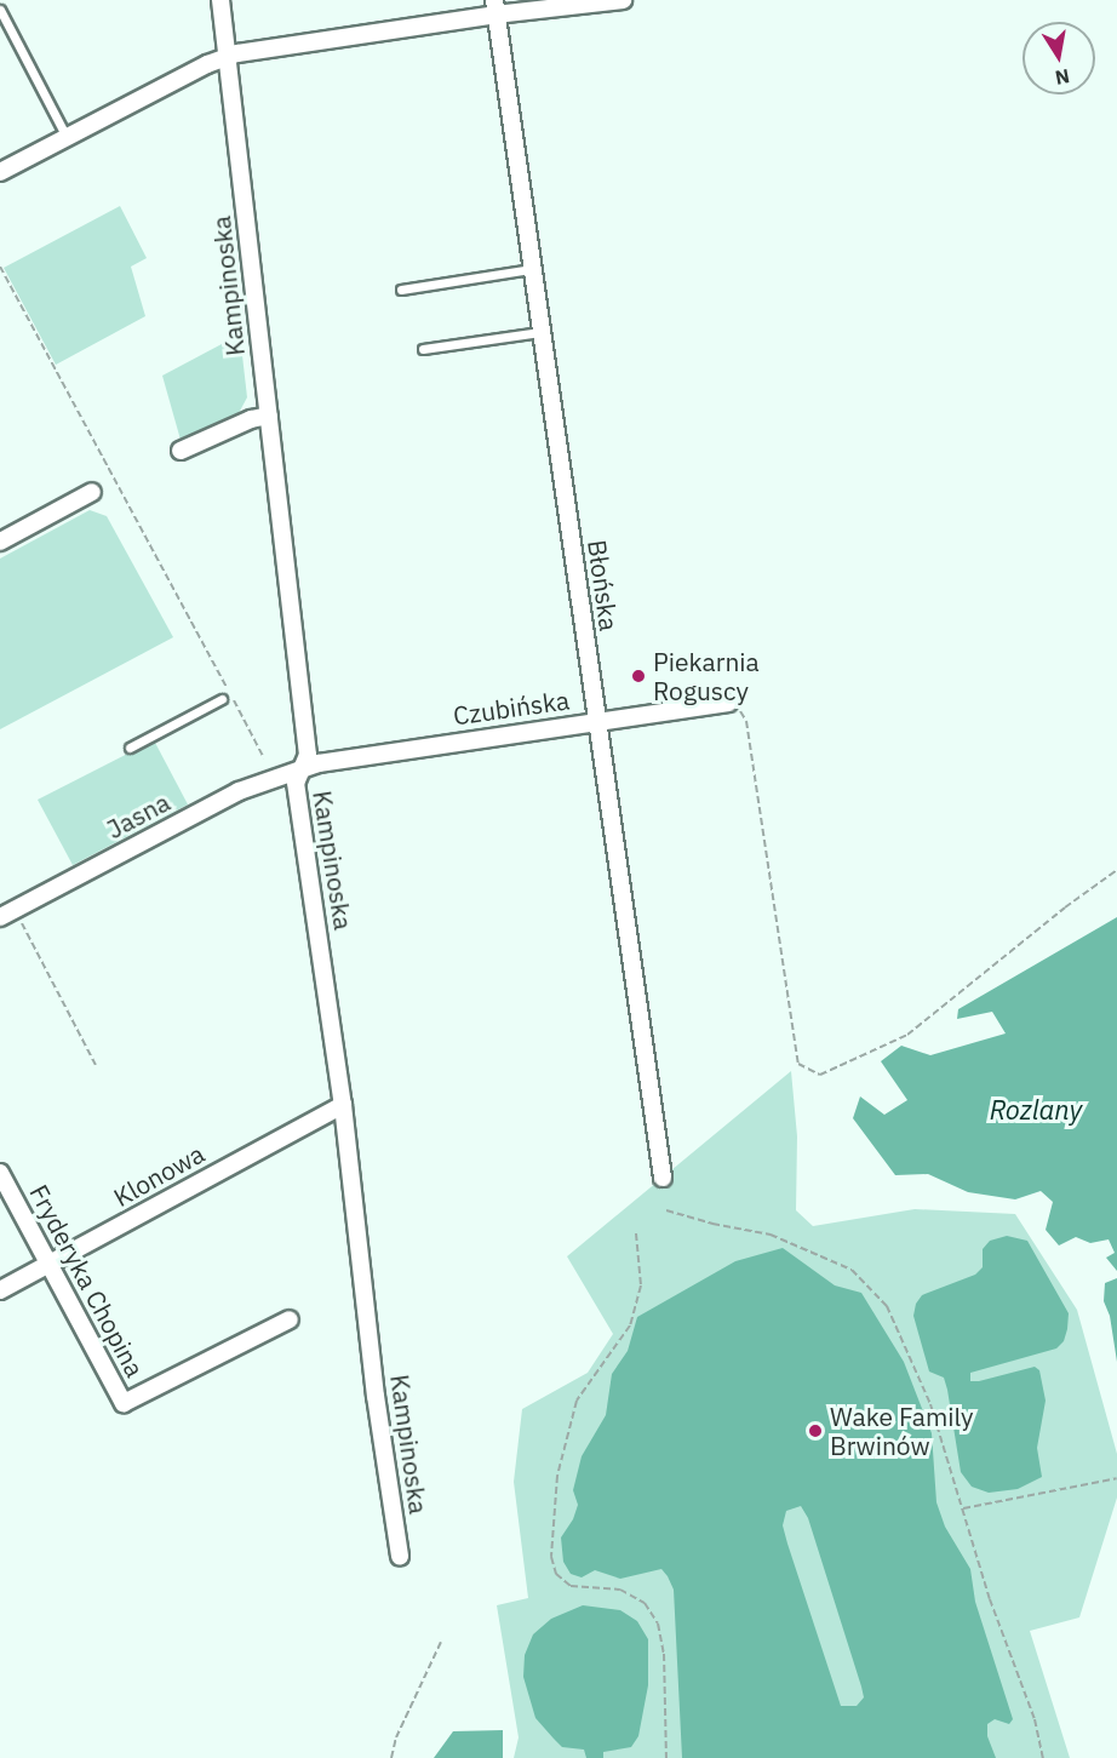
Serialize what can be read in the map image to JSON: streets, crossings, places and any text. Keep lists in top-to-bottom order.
{
  "streets": {
    "street": [
      "Kampinoska",
      "Błońska",
      "Czubińska",
      "Jasna",
      "Klonowa",
      "Fryderyka Chopina"
    ]
  },
  "crossings": [
    ["Kampinoska", "Czubińska"],
    ["Kampinoska", "Jasna"],
    ["Kampinoska", "Klonowa"],
    ["Błońska", "Czubińska"],
    ["Czubińska", "Jasna"],
    ["Klonowa", "Fryderyka Chopina"]
  ],
  "water": ["Rozlany"],
  "places": ["Piekarnia Roguscy", "Wake Family Brwinów"],
  "north": "bottom"
}
